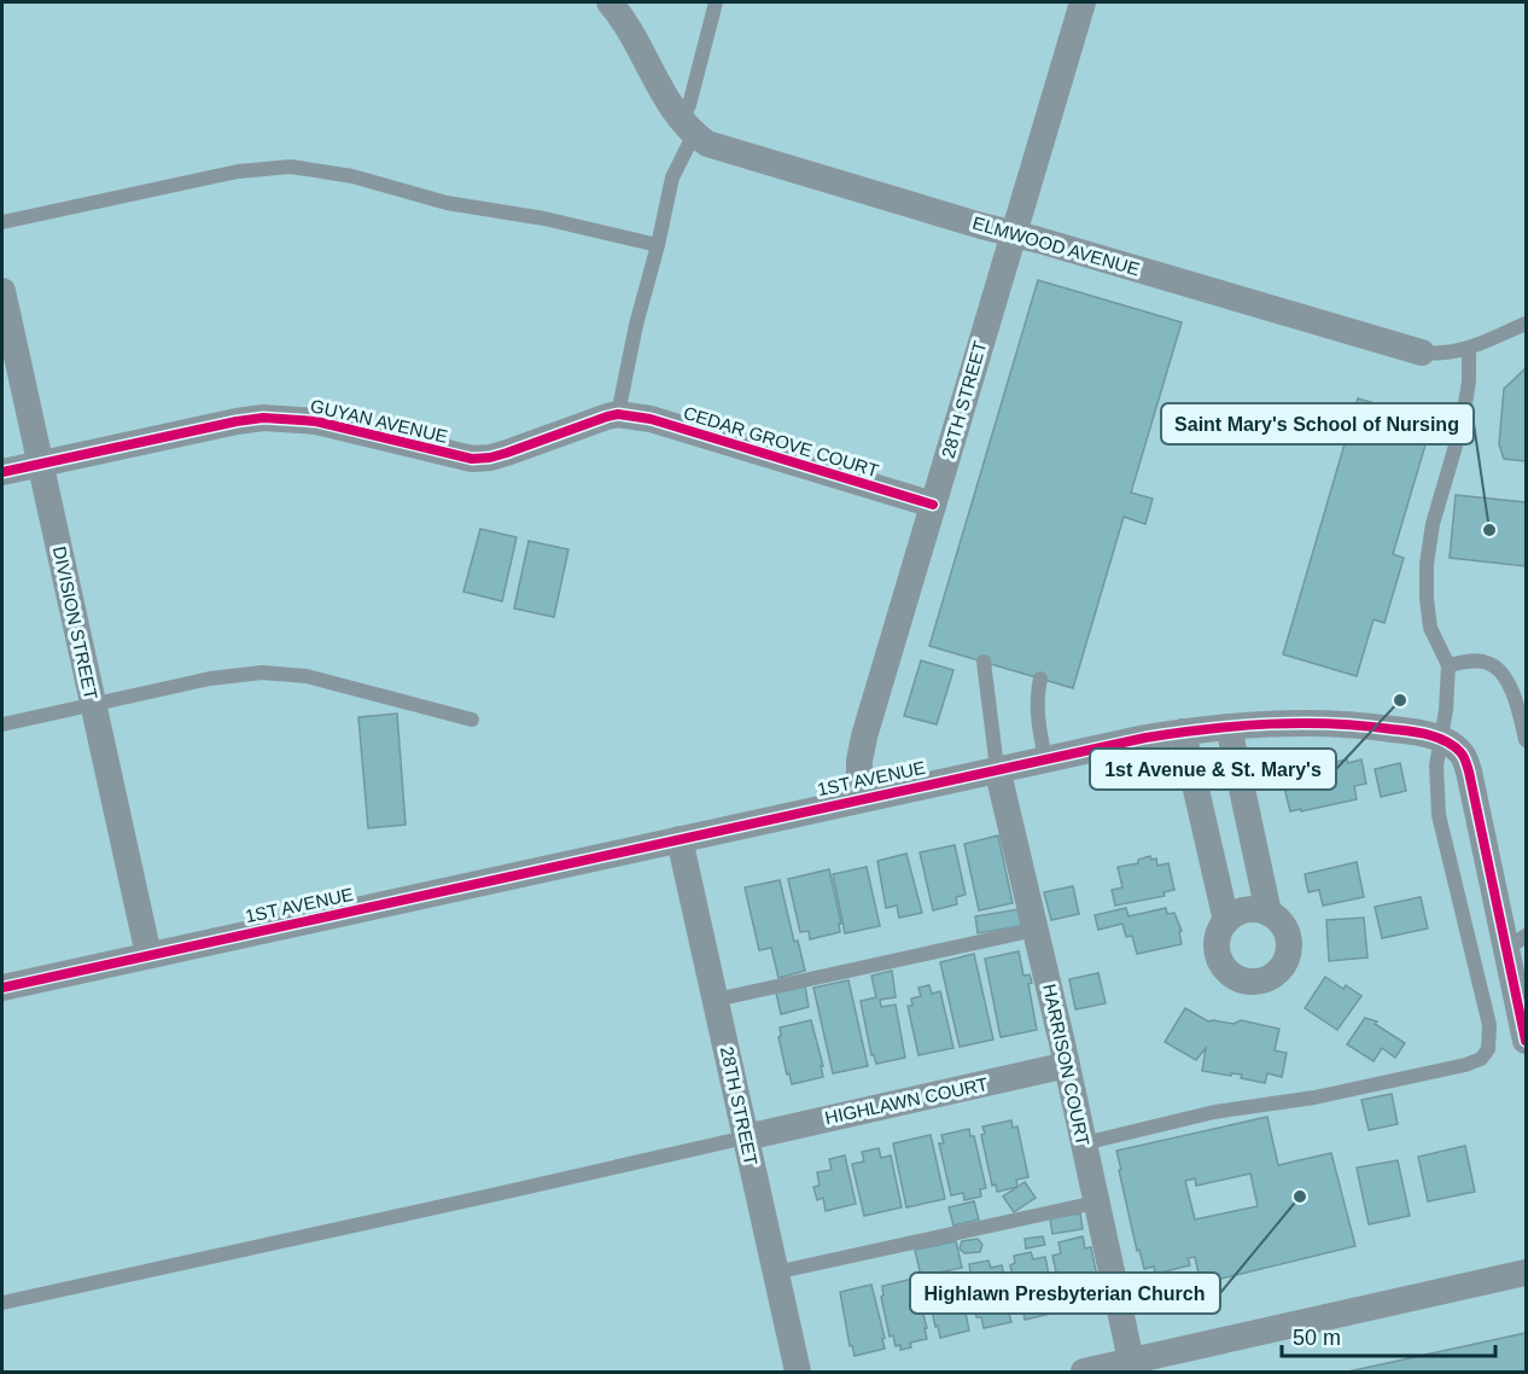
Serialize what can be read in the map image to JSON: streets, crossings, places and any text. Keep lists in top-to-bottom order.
{
  "streets": {
    "street": [
      "ELMWOOD AVENUE",
      "28TH STREET",
      "GUYAN AVENUE",
      "CEDAR GROVE COURT",
      "DIVISION STREET",
      "1ST AVENUE",
      "HARRISON COURT",
      "HIGHLAWN COURT"
    ]
  },
  "crossings": [
    ["ELMWOOD AVENUE", "28TH STREET"],
    ["28TH STREET", "CEDAR GROVE COURT"],
    ["28TH STREET", "1ST AVENUE"],
    ["28TH STREET", "HIGHLAWN COURT"],
    ["GUYAN AVENUE", "CEDAR GROVE COURT"],
    ["GUYAN AVENUE", "DIVISION STREET"],
    ["DIVISION STREET", "1ST AVENUE"],
    ["1ST AVENUE", "HARRISON COURT"],
    ["HARRISON COURT", "HIGHLAWN COURT"]
  ],
  "places": ["Saint Mary's School of Nursing", "1st Avenue & St. Mary's", "Highlawn Presbyterian Church"],
  "scale_bar": "50 m"
}
